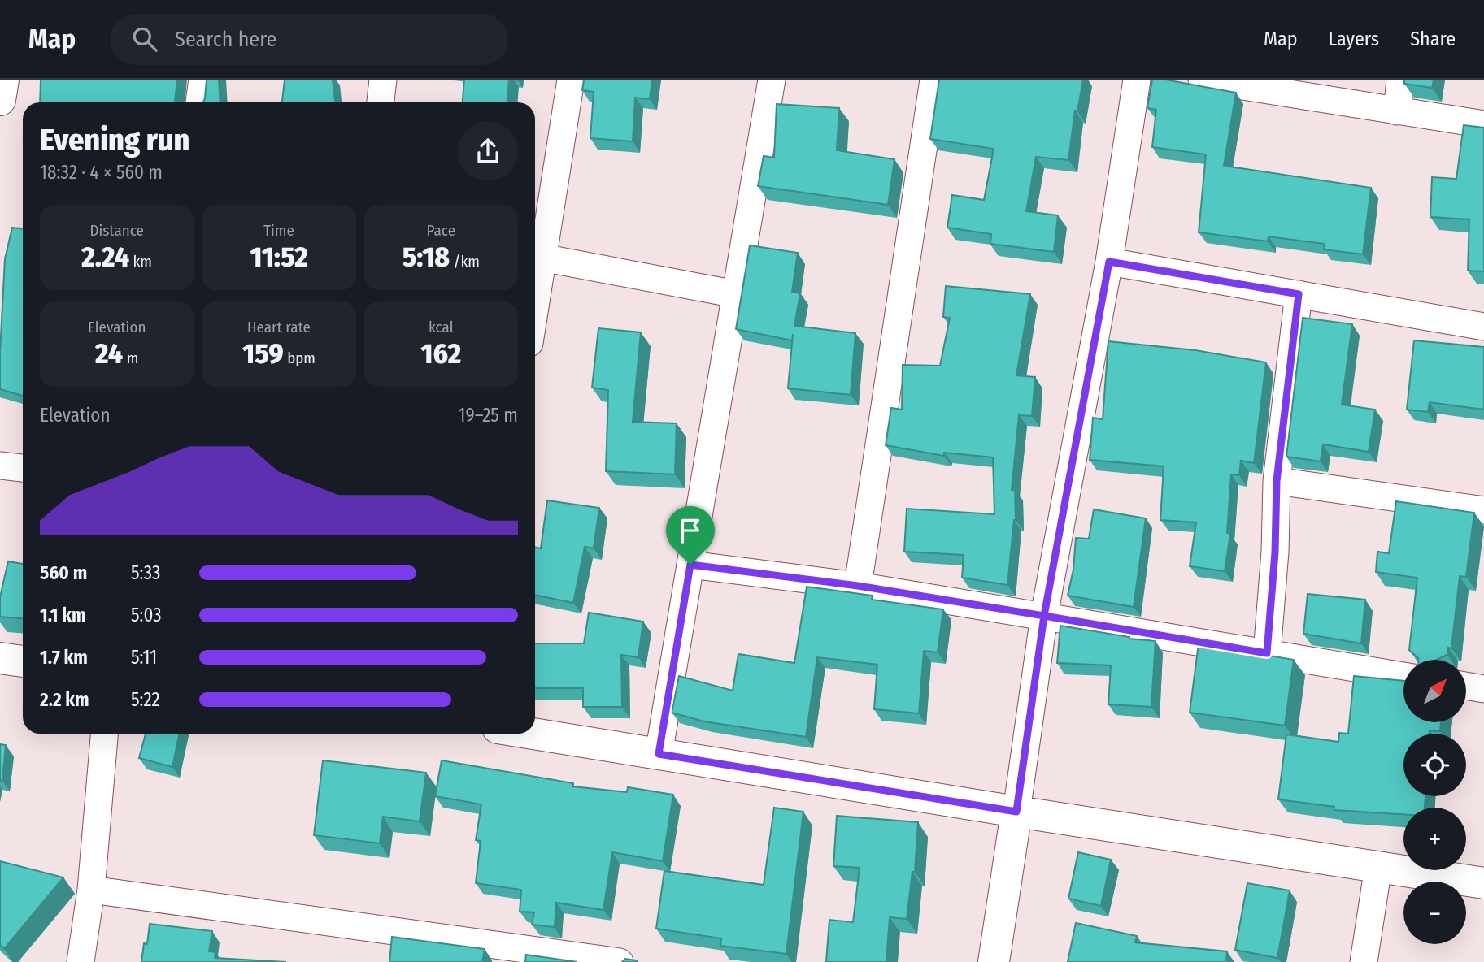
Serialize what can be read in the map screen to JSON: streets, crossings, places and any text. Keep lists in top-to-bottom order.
{
  "north": "top right",
  "page": {
    "header": "Map",
    "search": "Search here",
    "nav": ["Map", "Layers", "Share"],
    "heading": ["Evening run", "18:32 · 4 × 560 m"],
    "stats": [
      ["Distance", "2.24 km"],
      ["Time", "11:52"],
      ["Pace", "5:18 /km"],
      ["Elevation", "24 m"],
      ["Heart rate", "159 bpm"],
      ["kcal", "162"]
    ],
    "chart": ["Elevation", "19–25 m"],
    "list": [
      {
        "name": "560 m",
        "note": "5:33"
      },
      {
        "name": "1.1 km",
        "note": "5:03"
      },
      {
        "name": "1.7 km",
        "note": "5:11"
      },
      {
        "name": "2.2 km",
        "note": "5:22"
      }
    ],
    "map_buttons": ["+", "−"]
  }
}
